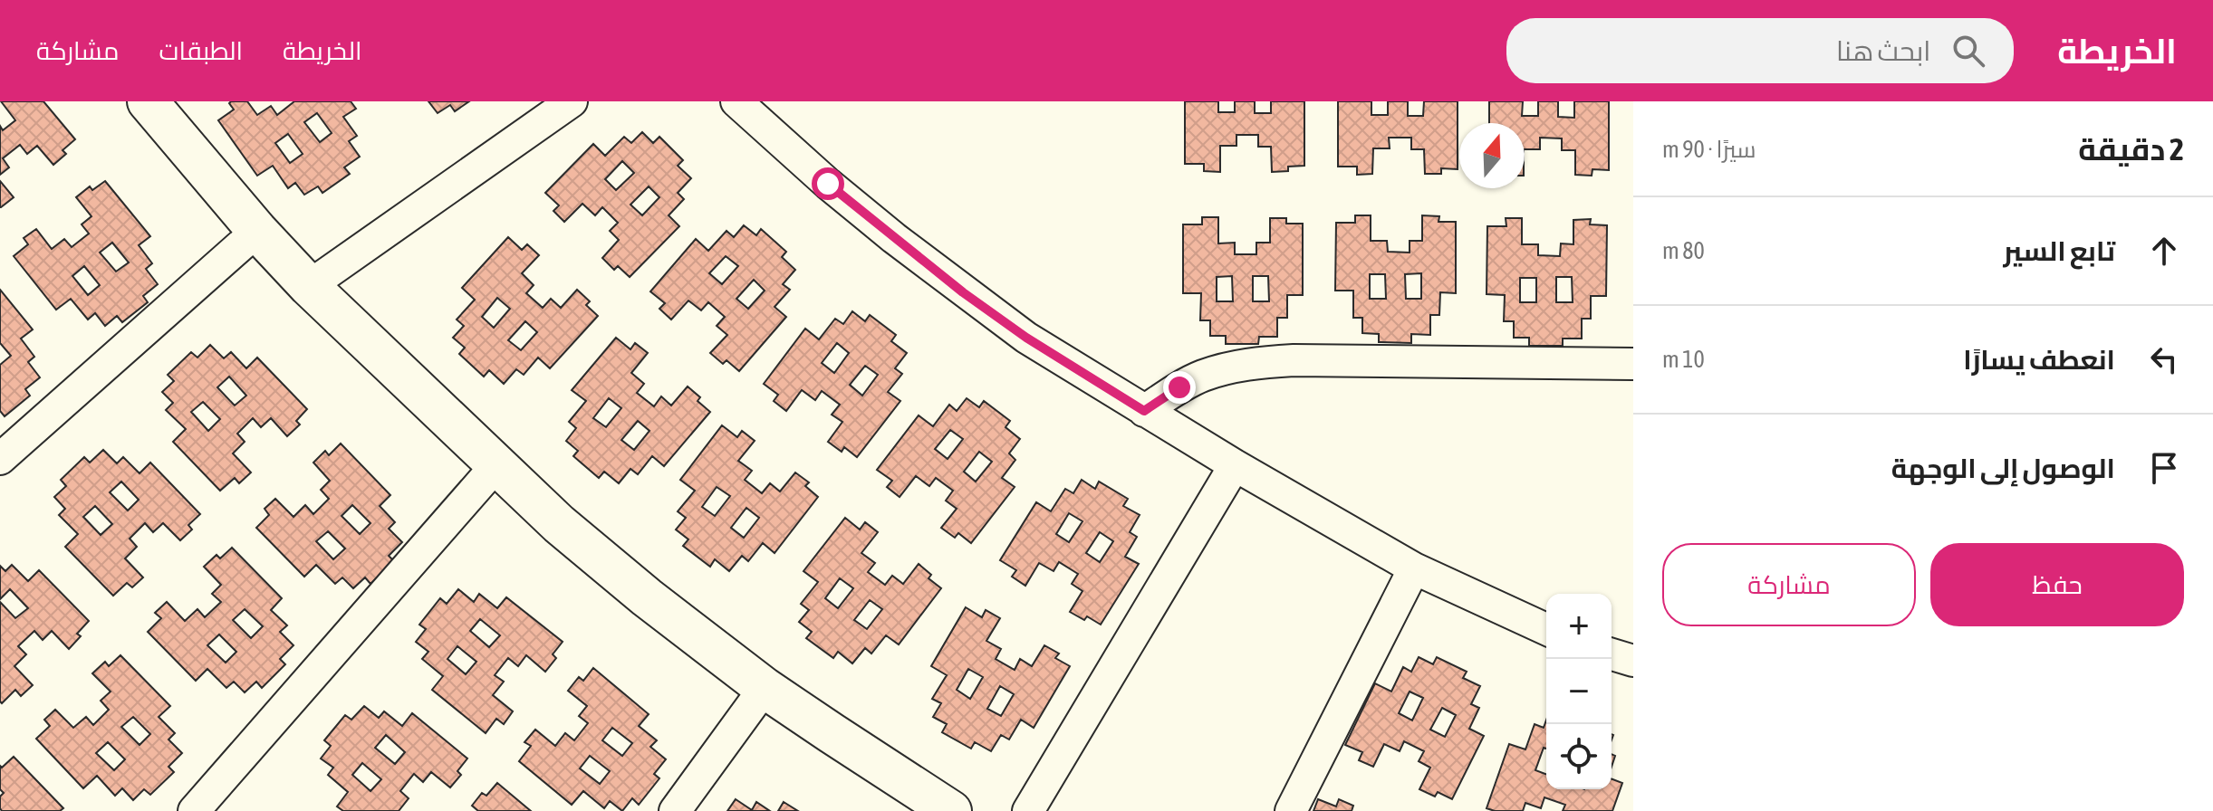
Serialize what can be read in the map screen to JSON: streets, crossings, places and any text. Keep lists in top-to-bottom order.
{
  "north": "top",
  "page": {
    "header": "الخريطة",
    "search": "ابحث هنا",
    "nav": ["الخريطة", "الطبقات", "مشاركة"],
    "heading": ["2 دقيقة", "سيرًا · 90 m"],
    "list": [
      ["تابع السير", "80 m"],
      ["انعطف يسارًا", "10 m"],
      "الوصول إلى الوجهة"
    ],
    "buttons": ["حفظ", "مشاركة"],
    "map_buttons": ["+", "−"]
  }
}
